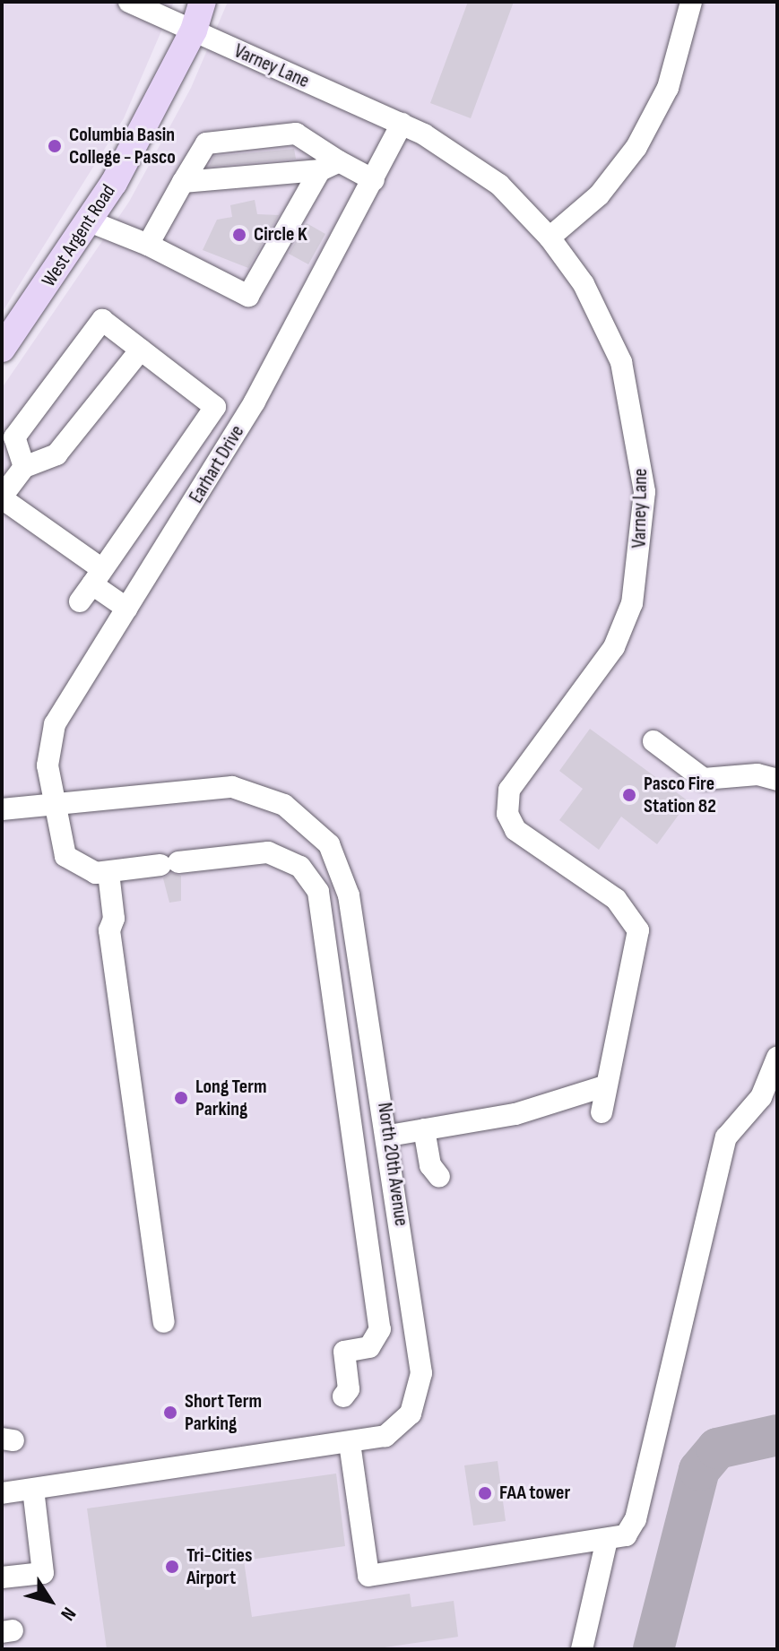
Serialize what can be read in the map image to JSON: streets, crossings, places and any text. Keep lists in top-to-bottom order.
{
  "streets": {
    "main road": ["West Argent Road"],
    "street": ["Varney Lane", "Earhart Drive", "North 20th Avenue"]
  },
  "crossings": [
    ["Varney Lane", "West Argent Road"],
    ["Varney Lane", "Earhart Drive"],
    ["Earhart Drive", "North 20th Avenue"]
  ],
  "places": [
    "Columbia Basin College - Pasco",
    "Circle K",
    "Pasco Fire Station 82",
    "Long Term Parking",
    "Short Term Parking",
    "FAA tower",
    "Tri-Cities Airport"
  ],
  "north": "bottom right"
}
